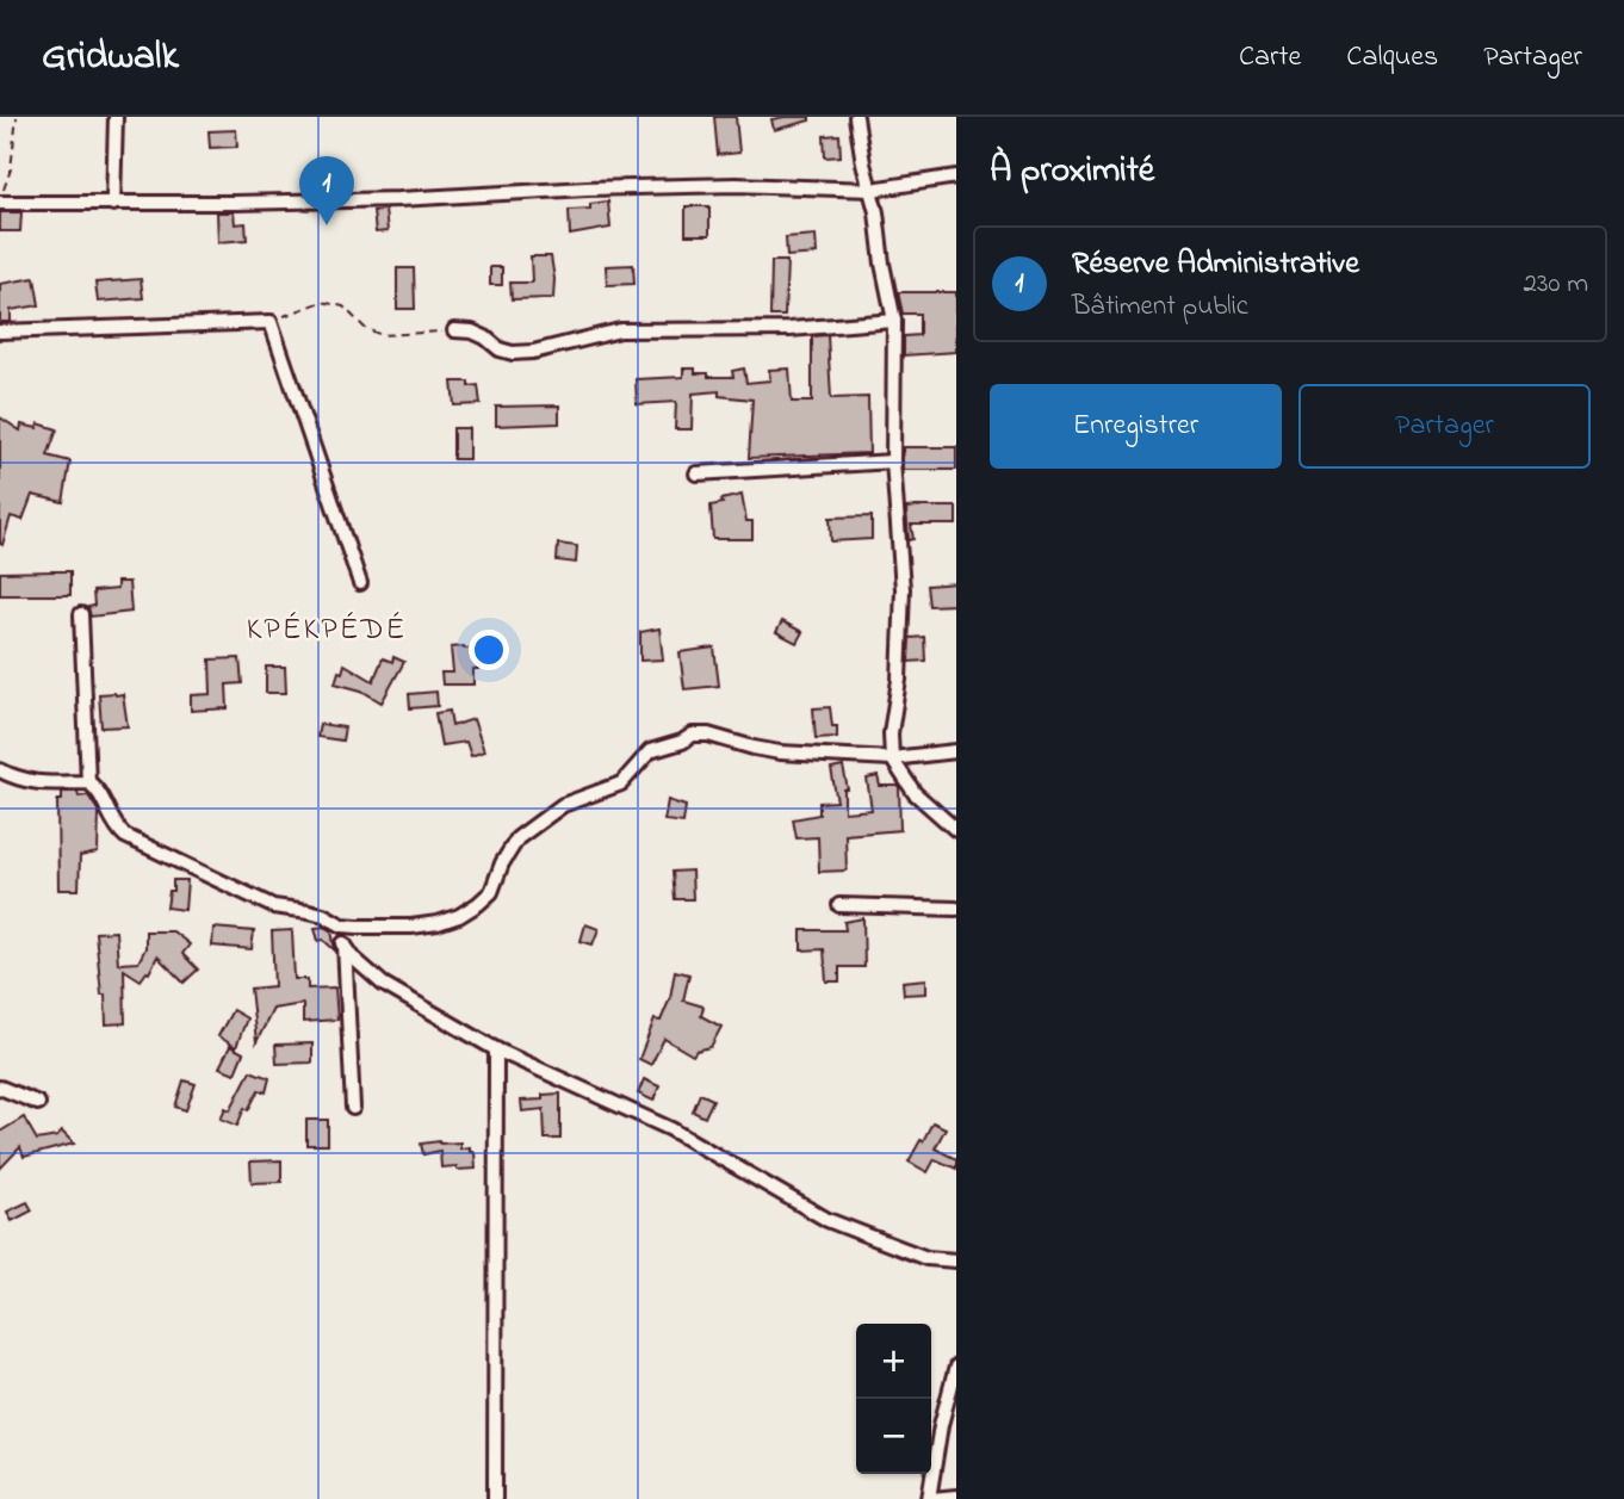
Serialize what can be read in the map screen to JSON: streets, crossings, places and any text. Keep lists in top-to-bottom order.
{
  "districts": ["KPÉKPÉDÉ"],
  "page": {
    "header": "Gridwalk",
    "nav": ["Carte", "Calques", "Partager"],
    "heading": "À proximité",
    "pins": "1",
    "list": [
      {
        "mark": "1",
        "name": "Réserve Administrative",
        "note": "Bâtiment public",
        "value": "230 m"
      }
    ],
    "buttons": ["Enregistrer", "Partager"],
    "map_buttons": ["+", "−"]
  }
}
